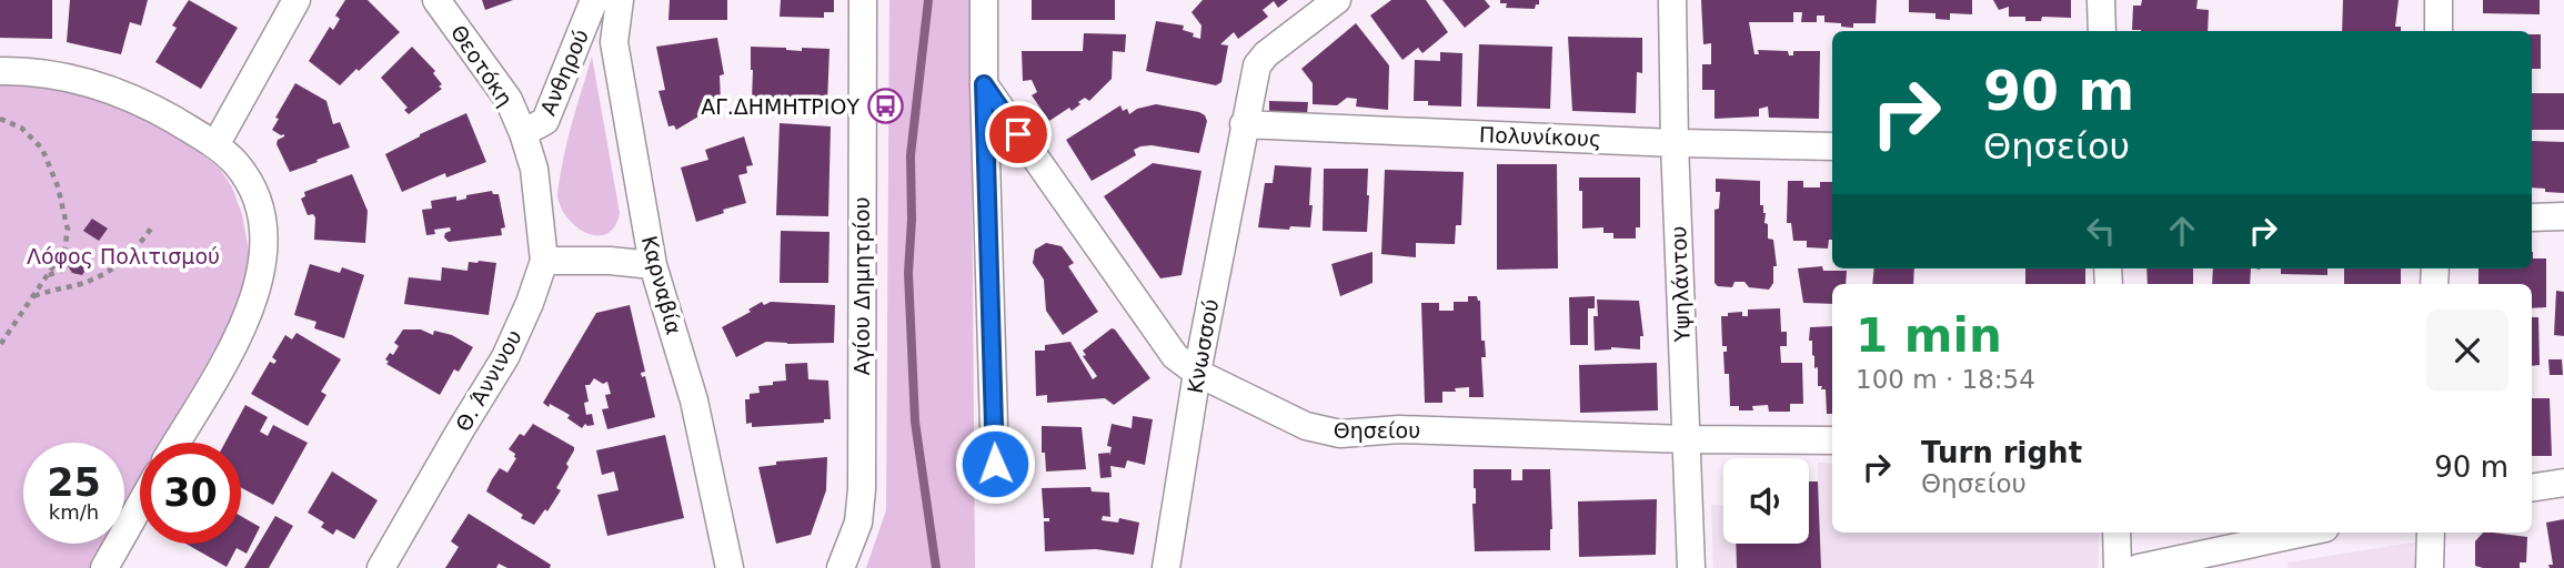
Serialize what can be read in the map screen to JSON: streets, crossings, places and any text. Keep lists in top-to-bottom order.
{
  "streets": {
    "street": [
      "Θεοτόκη",
      "Ανθηρού",
      "Πολυνίκους",
      "Υψηλάντου",
      "Καρναβία",
      "Αγίου Δημητρίου",
      "Κνωσσού",
      "Θ. Άννινου",
      "Θησείου"
    ]
  },
  "crossings": [
    ["Θεοτόκη", "Ανθηρού"],
    ["Θεοτόκη", "Θ. Άννινου"],
    ["Ανθηρού", "Θ. Άννινου"],
    ["Πολυνίκους", "Υψηλάντου"],
    ["Πολυνίκους", "Κνωσσού"],
    ["Υψηλάντου", "Θησείου"],
    ["Κνωσσού", "Θησείου"]
  ],
  "parks": ["Λόφος Πολιτισμού"],
  "places": {
    "bus stop": ["ΑΓ.ΔΗΜΗΤΡΙΟΥ"]
  },
  "page": {
    "turn": ["90 m", "Θησείου"],
    "heading": ["1 min", "100 m · 18:54"],
    "list": [
      {
        "name": "Turn right",
        "note": "Θησείου",
        "value": "90 m"
      }
    ],
    "speed": "25 km/h",
    "limit": "30"
  }
}
